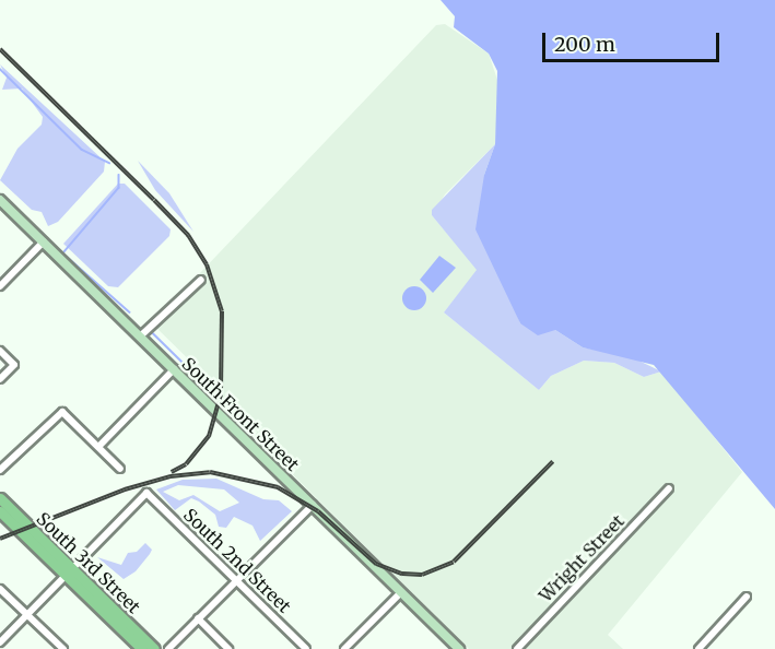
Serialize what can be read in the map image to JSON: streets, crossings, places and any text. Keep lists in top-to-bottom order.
{
  "streets": {
    "highway": ["South 3rd Street"],
    "main road": ["South Front Street"],
    "street": ["Wright Street", "South 2nd Street"]
  },
  "crossings": [
    ["South 2nd Street", "South 3rd Street"]
  ],
  "scale_bar": "200 m"
}
